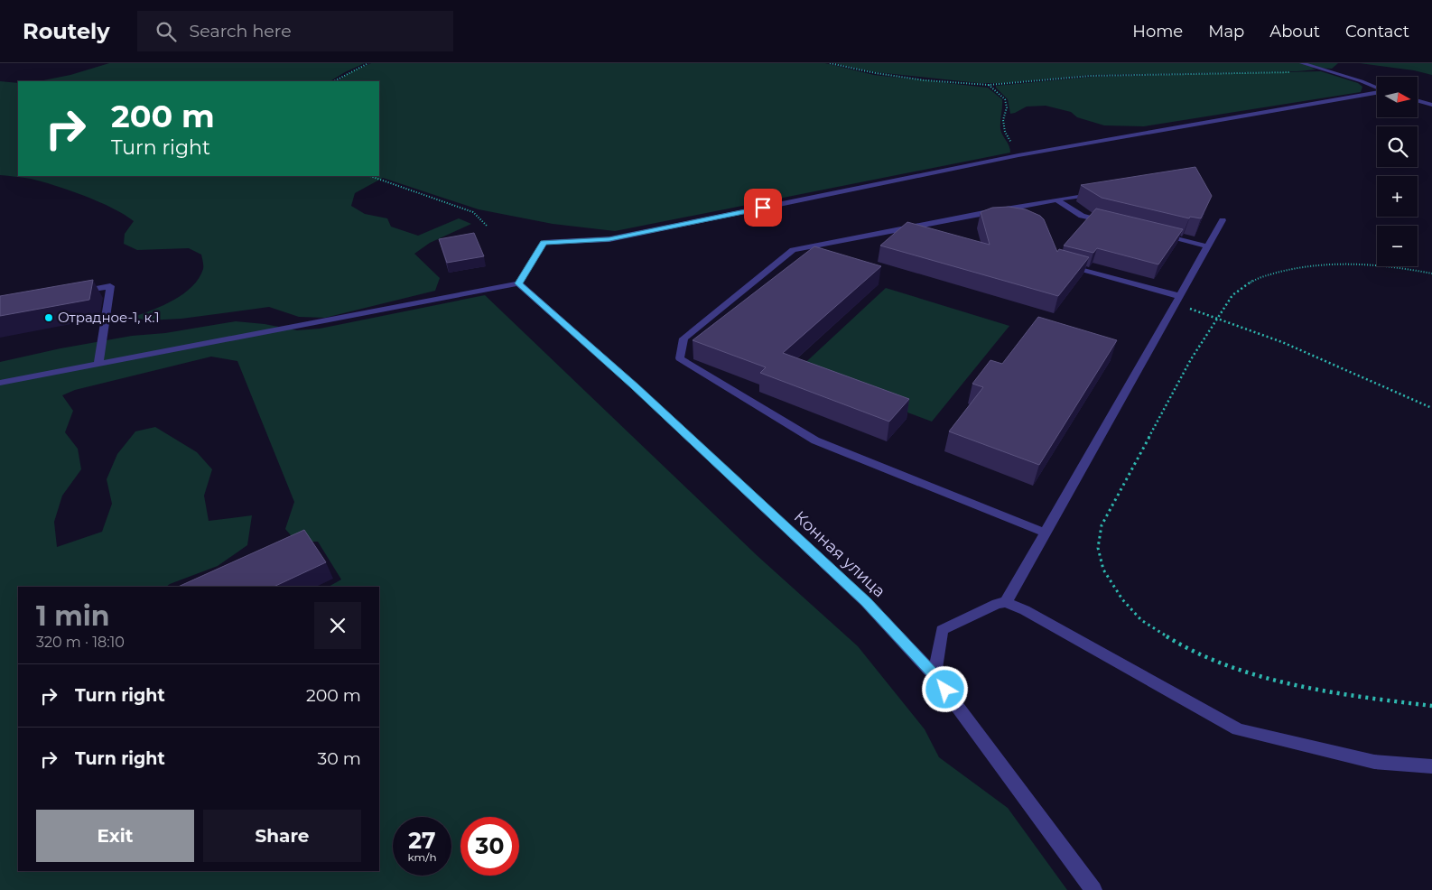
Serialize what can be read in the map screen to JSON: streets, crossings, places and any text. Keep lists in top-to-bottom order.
{
  "streets": {
    "street": ["Конная улица"]
  },
  "places": ["Отрадное-1, к.1"],
  "north": "right",
  "page": {
    "header": "Routely",
    "search": "Search here",
    "nav": [
      "Home",
      "Map",
      "About",
      "Contact"
    ],
    "map_buttons": ["+", "−"],
    "turn": ["200 m", "Turn right"],
    "heading": ["1 min", "320 m · 18:10"],
    "list": [
      {
        "name": "Turn right",
        "value": "200 m"
      },
      {
        "name": "Turn right",
        "value": "30 m"
      }
    ],
    "buttons": ["Exit", "Share"],
    "speed": "27 km/h",
    "limit": "30"
  }
}
